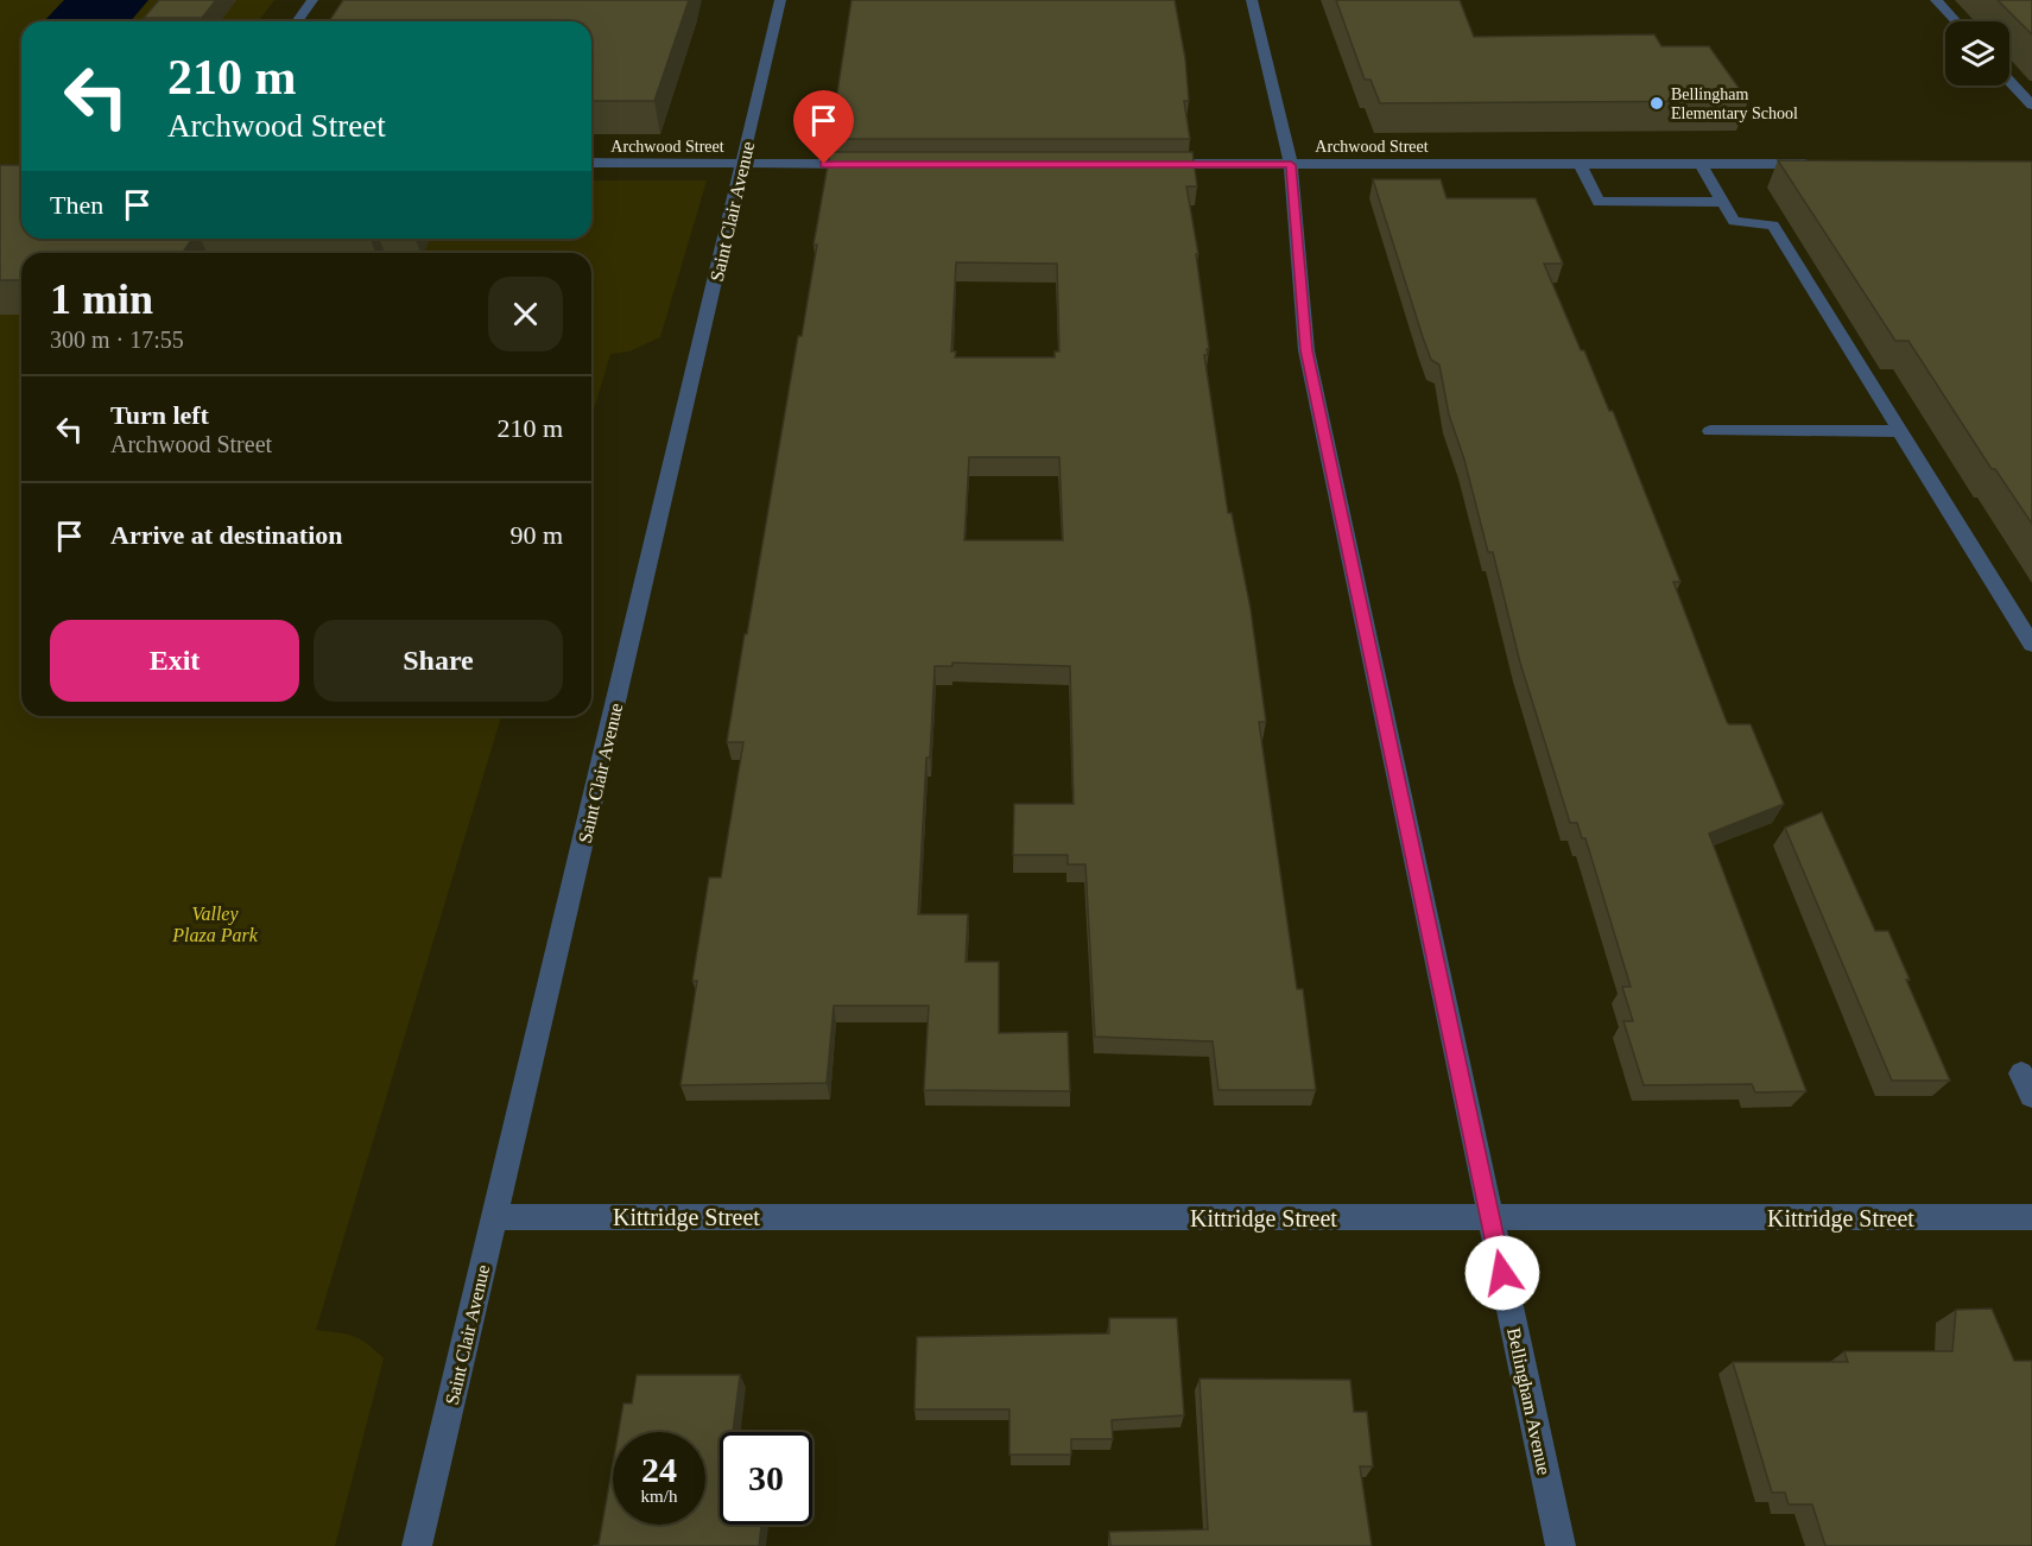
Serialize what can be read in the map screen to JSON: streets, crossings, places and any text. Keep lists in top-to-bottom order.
{
  "streets": {
    "street": [
      "Archwood Street",
      "Saint Clair Avenue",
      "Kittridge Street",
      "Bellingham Avenue"
    ]
  },
  "crossings": [
    ["Archwood Street", "Saint Clair Avenue"],
    ["Archwood Street", "Bellingham Avenue"],
    ["Saint Clair Avenue", "Kittridge Street"],
    ["Kittridge Street", "Bellingham Avenue"]
  ],
  "parks": ["Valley Plaza Park"],
  "places": ["Bellingham Elementary School"],
  "page": {
    "turn": ["210 m", "Archwood Street"],
    "then": "Then",
    "heading": ["1 min", "300 m · 17:55"],
    "list": [
      {
        "name": "Turn left",
        "note": "Archwood Street",
        "value": "210 m"
      },
      {
        "name": "Arrive at destination",
        "value": "90 m"
      }
    ],
    "buttons": ["Exit", "Share"],
    "speed": "24 km/h",
    "limit": "30"
  }
}
